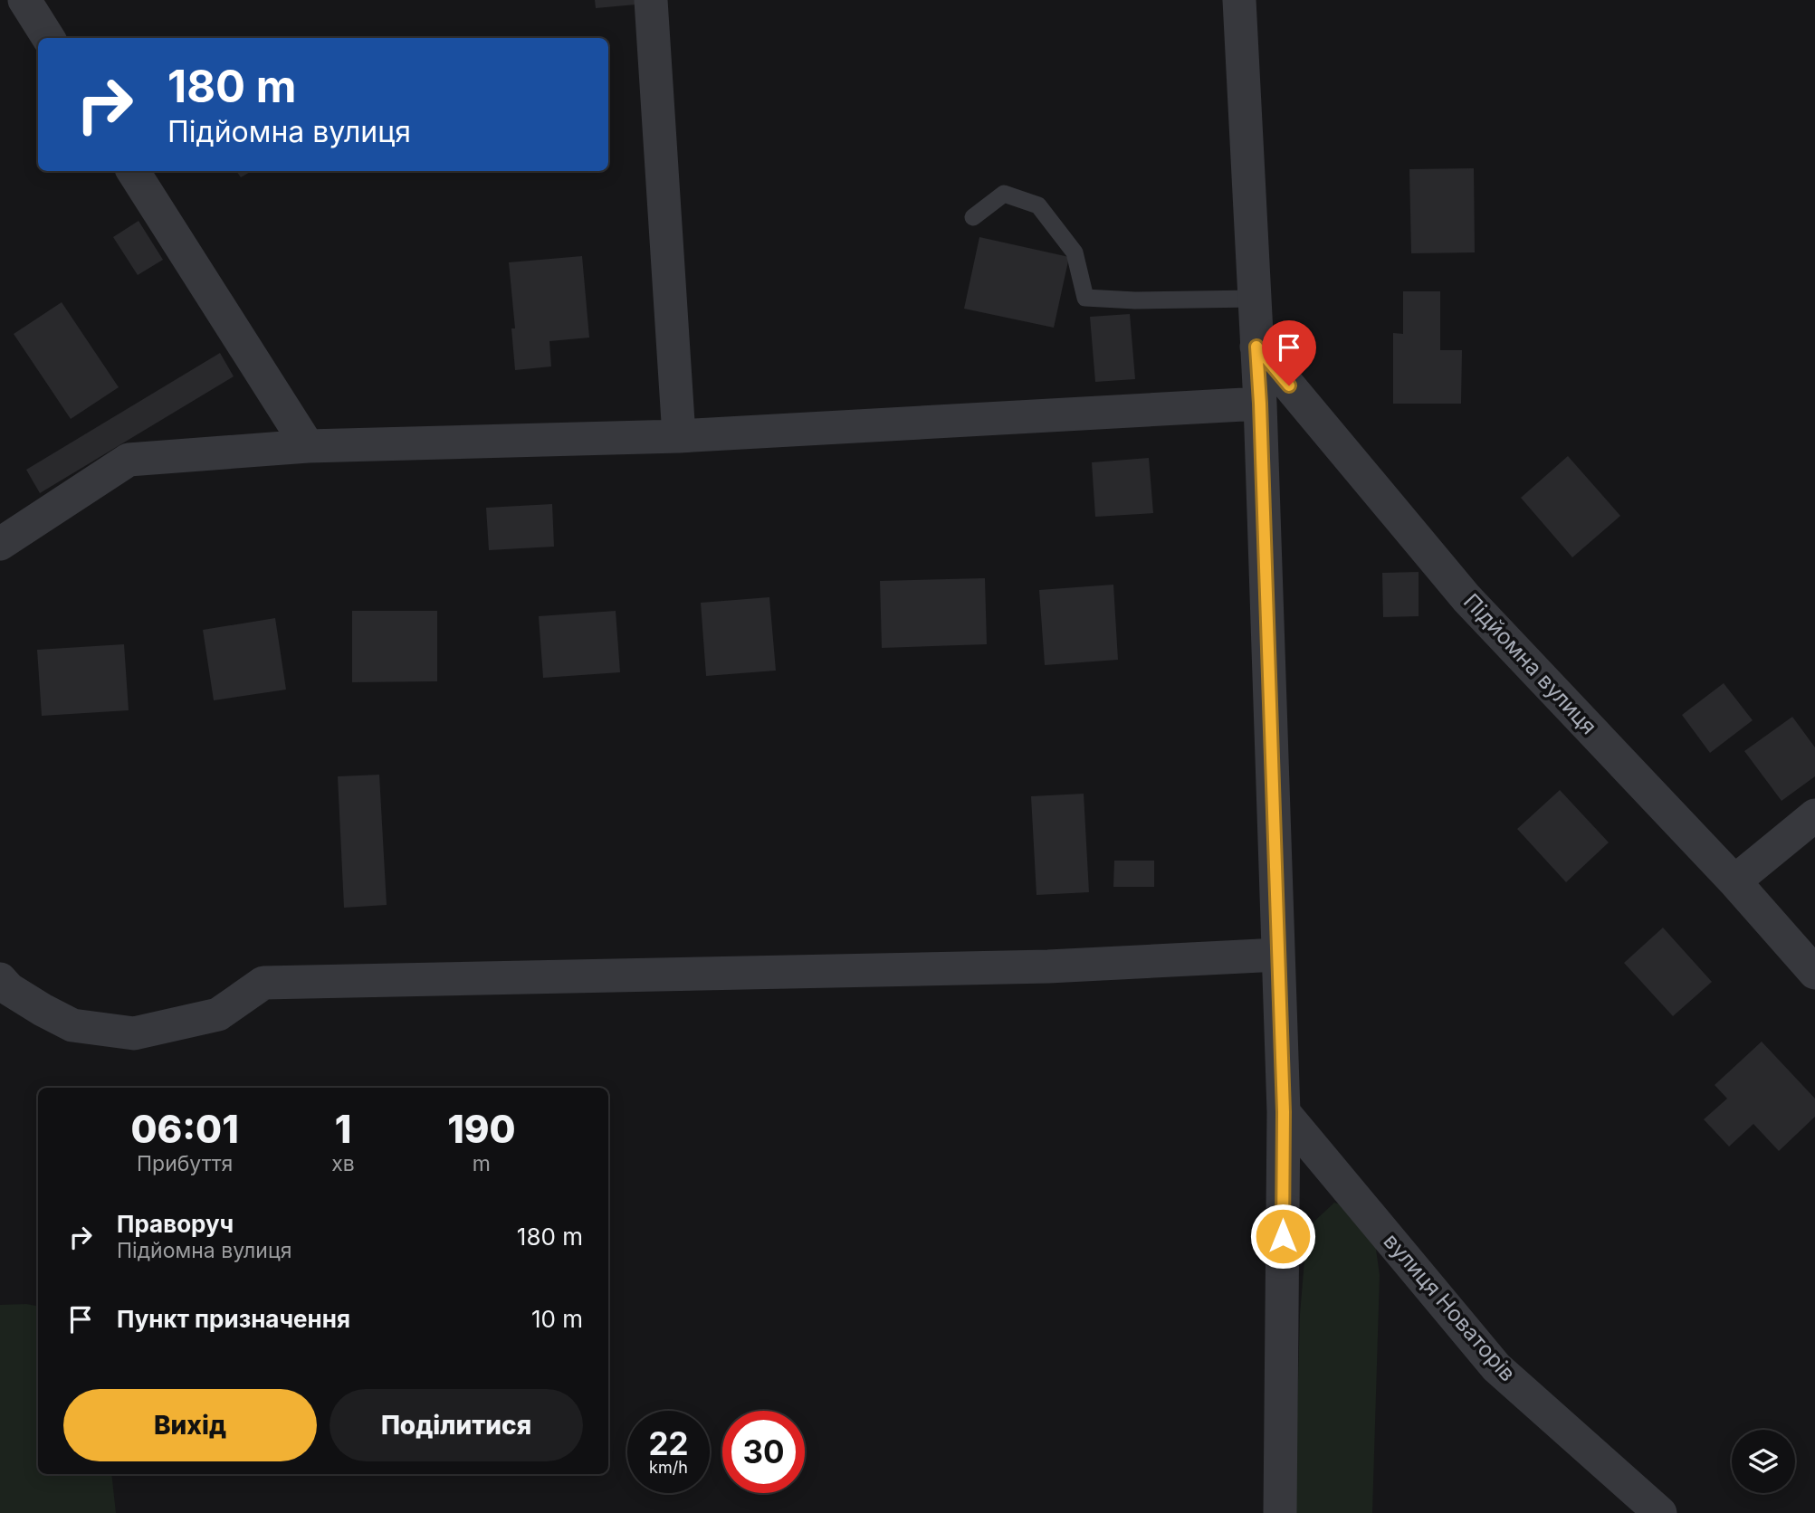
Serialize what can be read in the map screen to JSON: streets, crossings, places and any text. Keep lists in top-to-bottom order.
{
  "streets": {
    "street": ["Підйомна вулиця", "вулиця Новаторів"]
  },
  "page": {
    "turn": ["180 m", "Підйомна вулиця"],
    "eta": [
      "06:01",
      "Прибуття",
      "1",
      "хв",
      "190",
      "m"
    ],
    "list": [
      {
        "name": "Праворуч",
        "note": "Підйомна вулиця",
        "value": "180 m"
      },
      {
        "name": "Пункт призначення",
        "value": "10 m"
      }
    ],
    "buttons": ["Вихід", "Поділитися"],
    "speed": "22 km/h",
    "limit": "30"
  }
}
